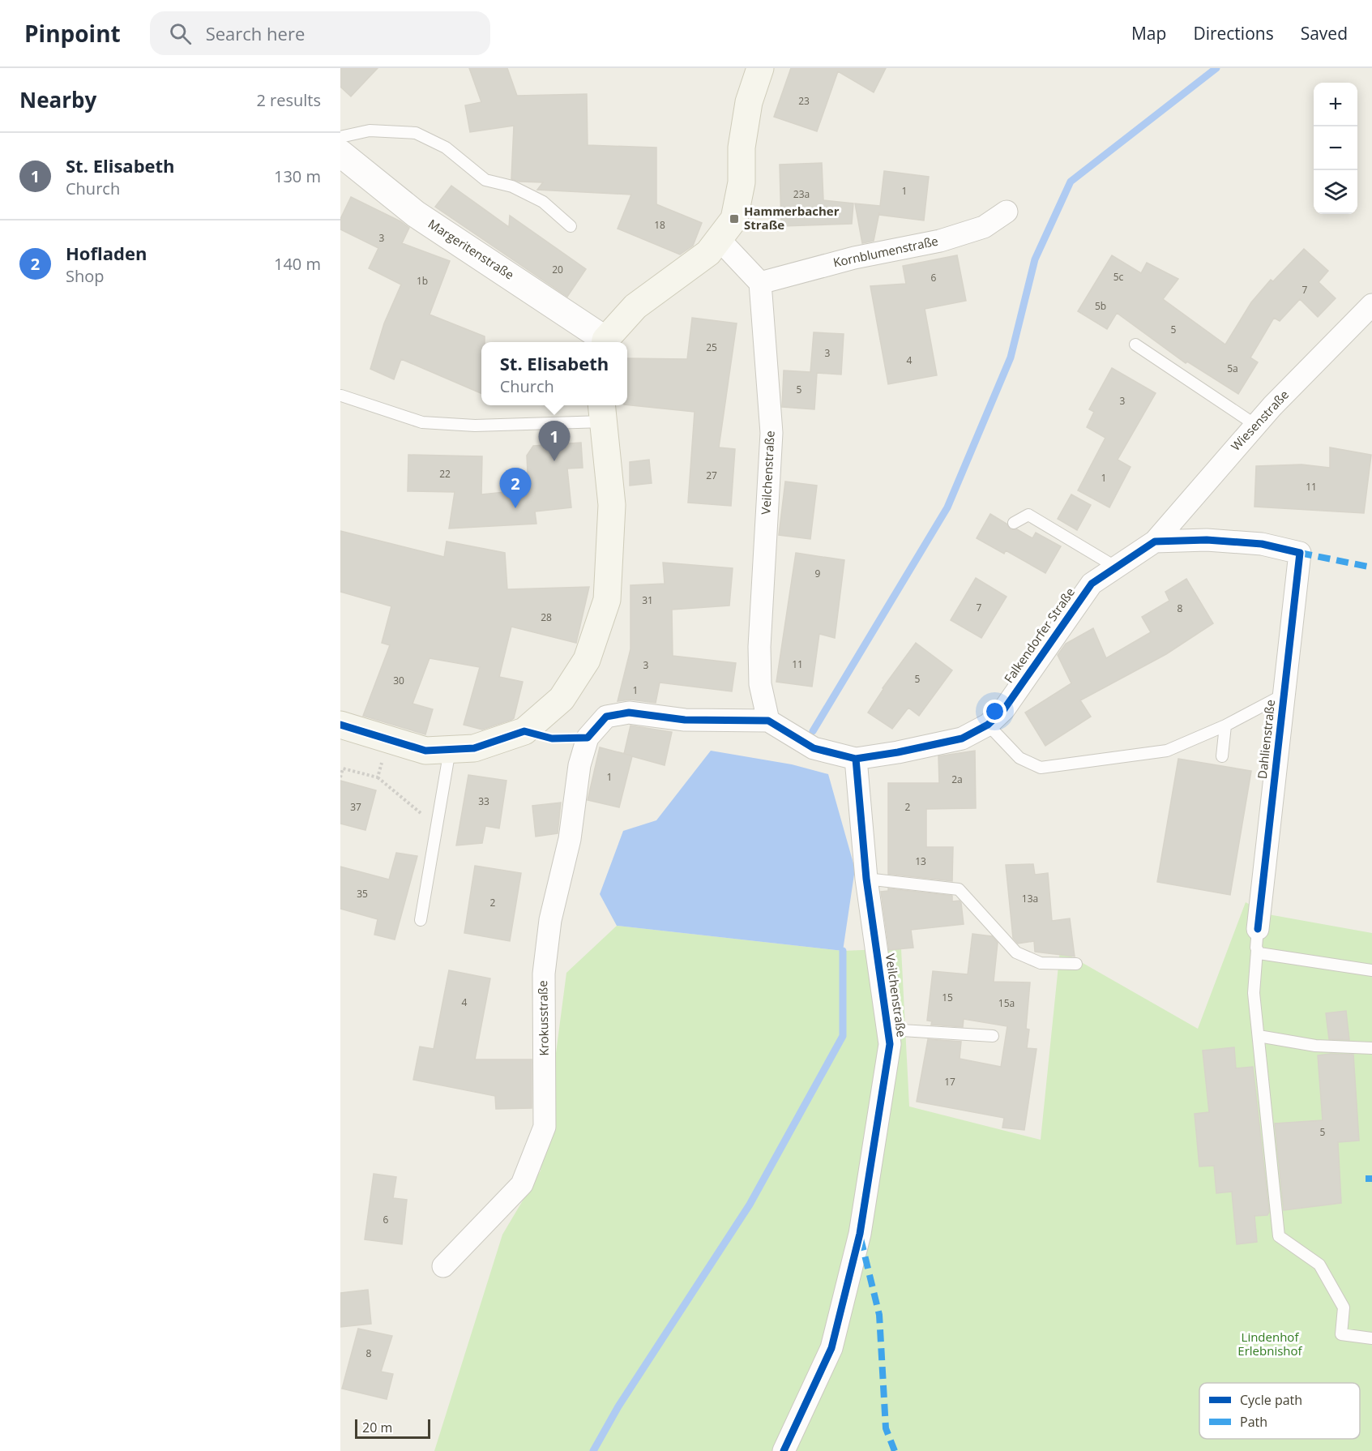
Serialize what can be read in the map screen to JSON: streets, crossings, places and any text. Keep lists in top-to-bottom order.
{
  "streets": {
    "street": [
      "Margeritenstraße",
      "Kornblumenstraße",
      "Wiesenstraße",
      "Veilchenstraße",
      "Falkendorfer Straße",
      "Dahlienstraße",
      "Krokusstraße"
    ]
  },
  "crossings": [
    ["Kornblumenstraße", "Veilchenstraße"],
    ["Wiesenstraße", "Falkendorfer Straße"],
    ["Wiesenstraße", "Dahlienstraße"],
    ["Veilchenstraße", "Falkendorfer Straße"],
    ["Veilchenstraße", "Krokusstraße"],
    ["Falkendorfer Straße", "Dahlienstraße"],
    ["Falkendorfer Straße", "Krokusstraße"]
  ],
  "parks": ["Lindenhof Erlebnishof"],
  "places": {
    "transit": ["Hammerbacher Straße"]
  },
  "house_numbers": [
    "23",
    "1",
    "23a",
    "18",
    "3",
    "20",
    "5c",
    "6",
    "1b",
    "7",
    "5b",
    "5",
    "25",
    "3",
    "4",
    "5a",
    "5",
    "3",
    "22",
    "27",
    "1",
    "11",
    "9",
    "31",
    "7",
    "8",
    "28",
    "11",
    "3",
    "5",
    "30",
    "1",
    "1",
    "2a",
    "33",
    "37",
    "2",
    "13",
    "35",
    "13a",
    "2",
    "15",
    "4",
    "15a",
    "17",
    "5",
    "6",
    "8"
  ],
  "legend": ["Cycle path", "Path"],
  "scale_bar": "20 m",
  "page": {
    "header": "Pinpoint",
    "search": "Search here",
    "nav": ["Map", "Directions", "Saved"],
    "heading": ["Nearby", "2 results"],
    "map_buttons": ["+", "−"],
    "list": [
      {
        "mark": "1",
        "name": "St. Elisabeth",
        "note": "Church",
        "value": "130 m"
      },
      {
        "mark": "2",
        "name": "Hofladen",
        "note": "Shop",
        "value": "140 m"
      }
    ],
    "popup": ["St. Elisabeth", "Church"],
    "pins": ["1", "2"],
    "scale": "20 m"
  }
}
